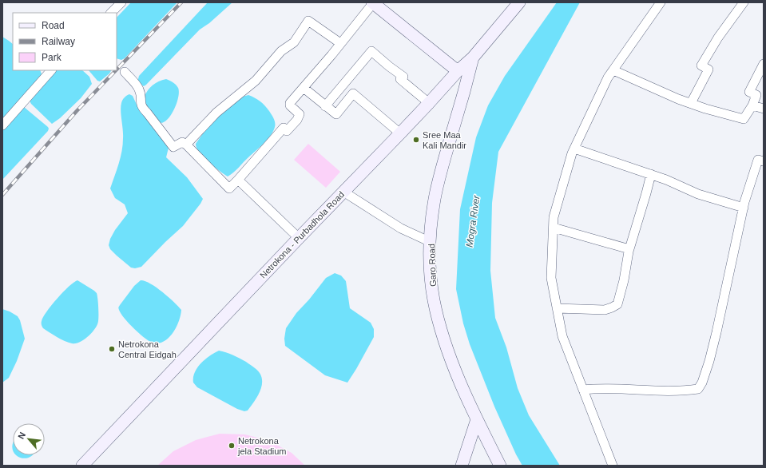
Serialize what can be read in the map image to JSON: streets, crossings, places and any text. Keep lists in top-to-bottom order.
{
  "streets": {
    "main road": ["Netrokona - Purbadhola Road", "Garo Road"]
  },
  "crossings": [
    ["Netrokona - Purbadhola Road", "Garo Road"]
  ],
  "water": ["Mogra River"],
  "places": ["Sree Maa Kali Mandir", "Netrokona Central Eidgah", "Netrokona jela Stadium"],
  "legend": ["Road", "Railway", "Park"],
  "north": "top left"
}
